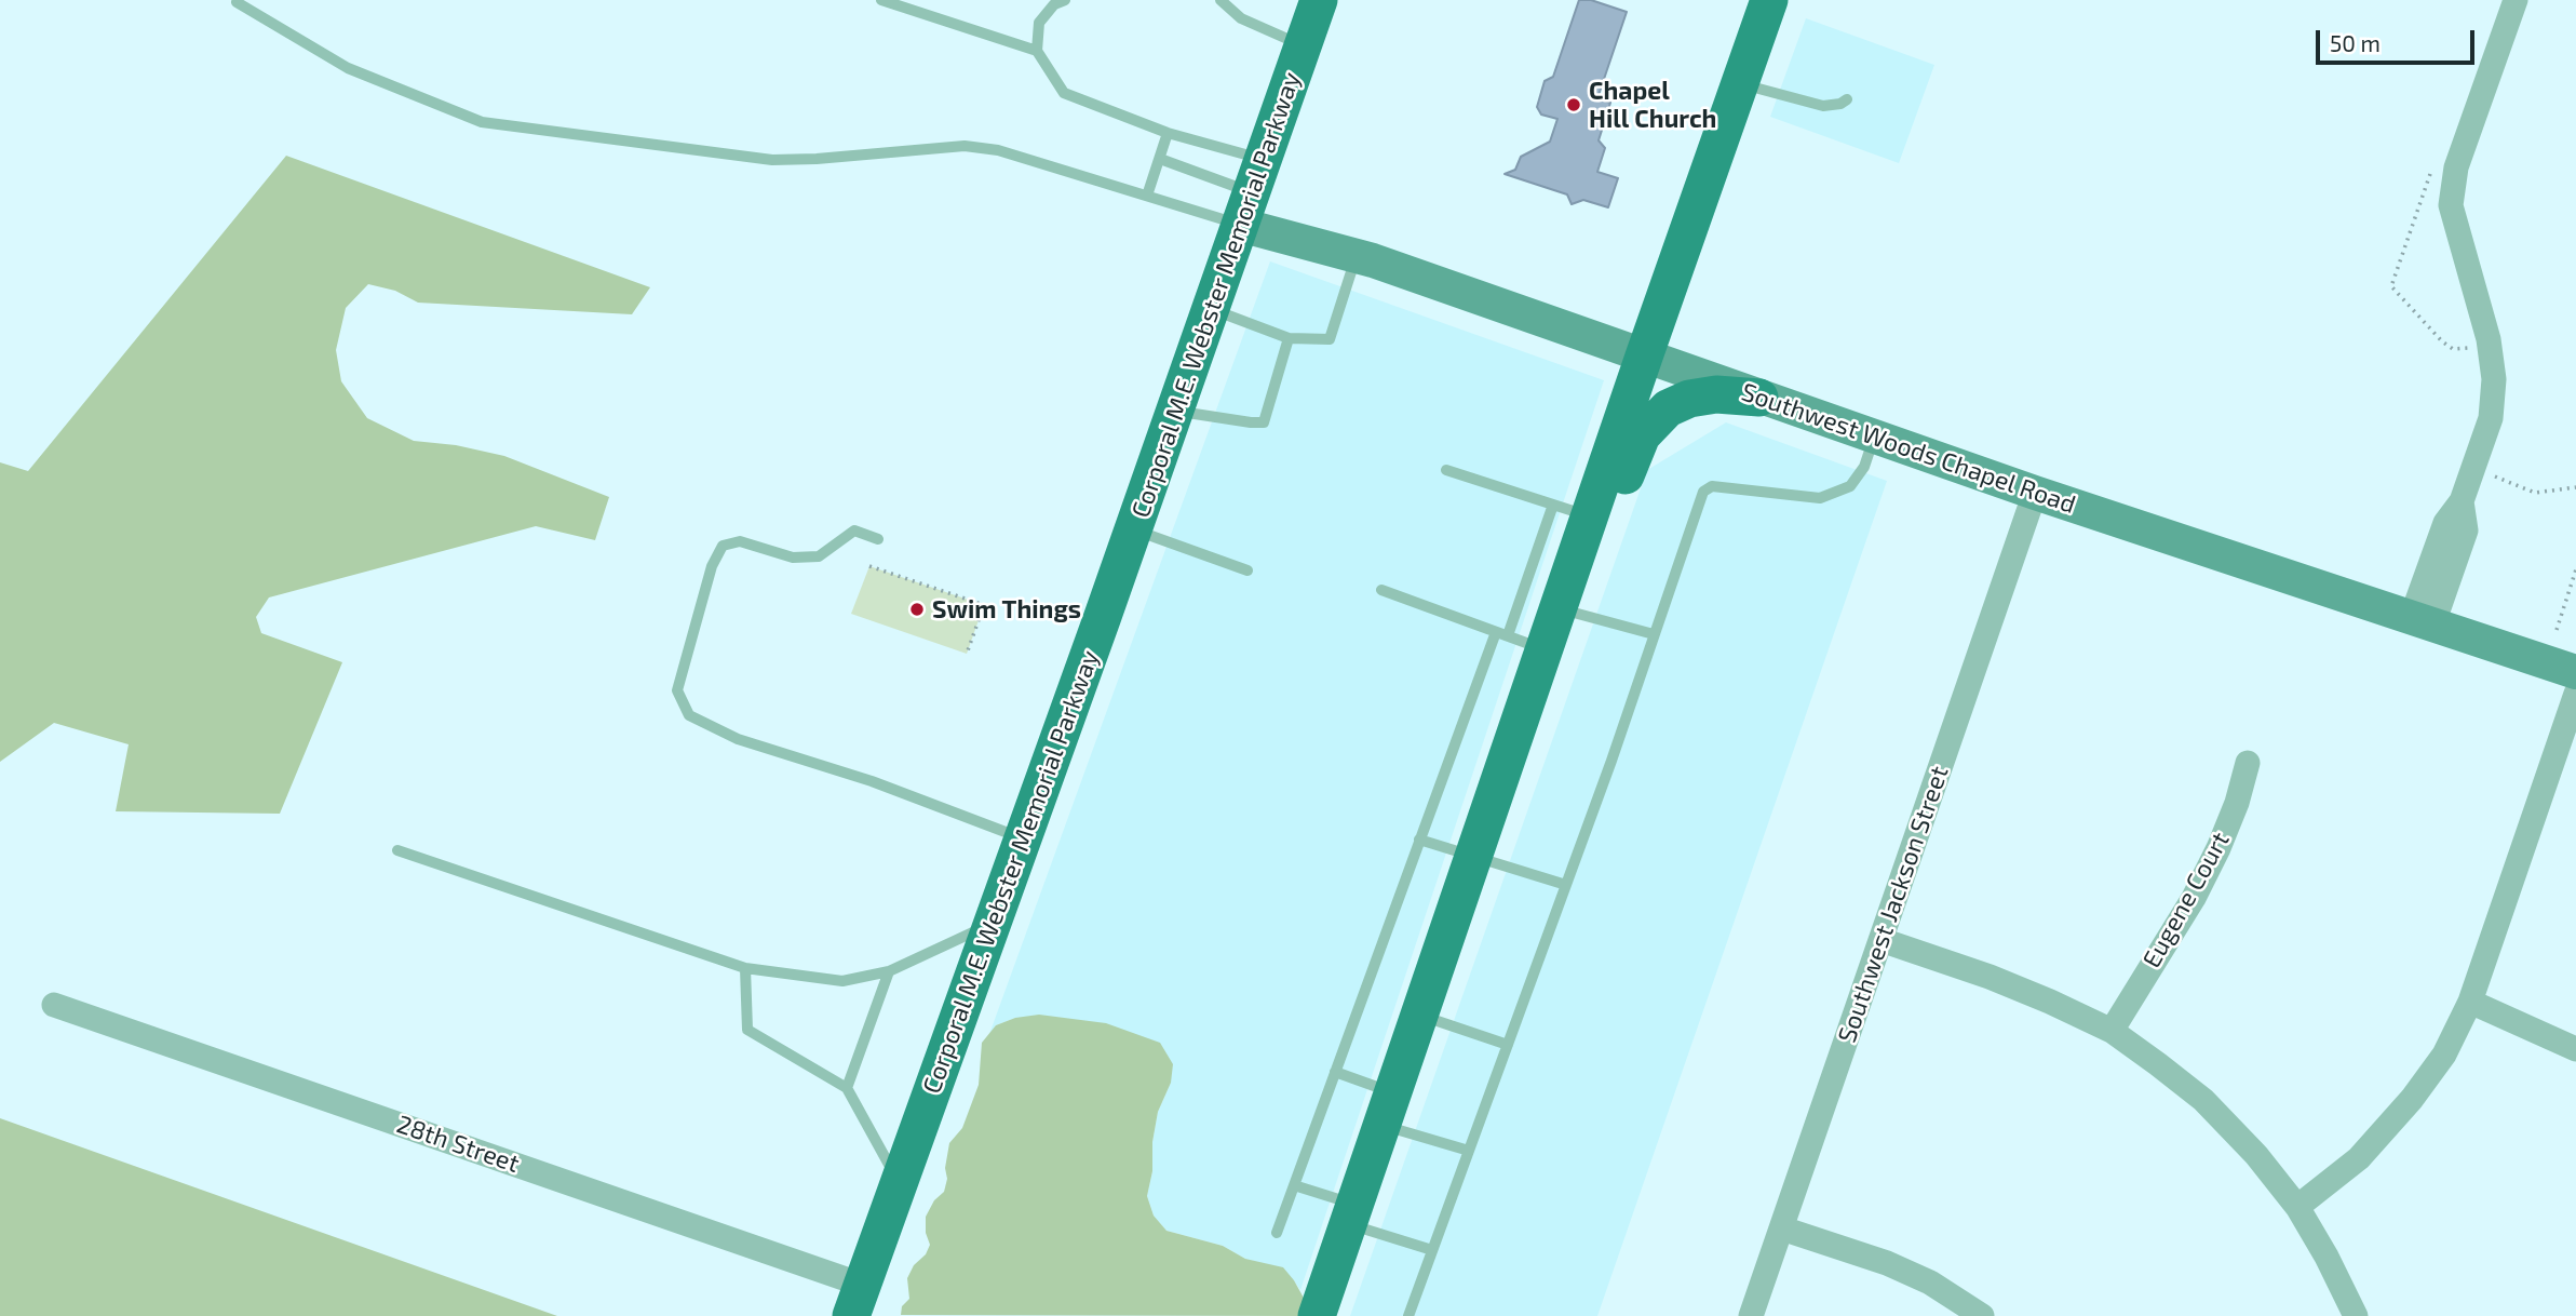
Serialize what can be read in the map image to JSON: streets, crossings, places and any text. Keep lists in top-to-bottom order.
{
  "streets": {
    "main road": ["Corporal M.E. Webster Memorial Parkway", "Southwest Woods Chapel Road"],
    "street": ["Eugene Court", "Southwest Jackson Street", "28th Street"]
  },
  "crossings": [
    ["Corporal M.E. Webster Memorial Parkway", "Southwest Woods Chapel Road"],
    ["Corporal M.E. Webster Memorial Parkway", "28th Street"],
    ["Southwest Woods Chapel Road", "Southwest Jackson Street"]
  ],
  "places": ["Chapel Hill Church", "Swim Things"],
  "scale_bar": "50 m"
}
